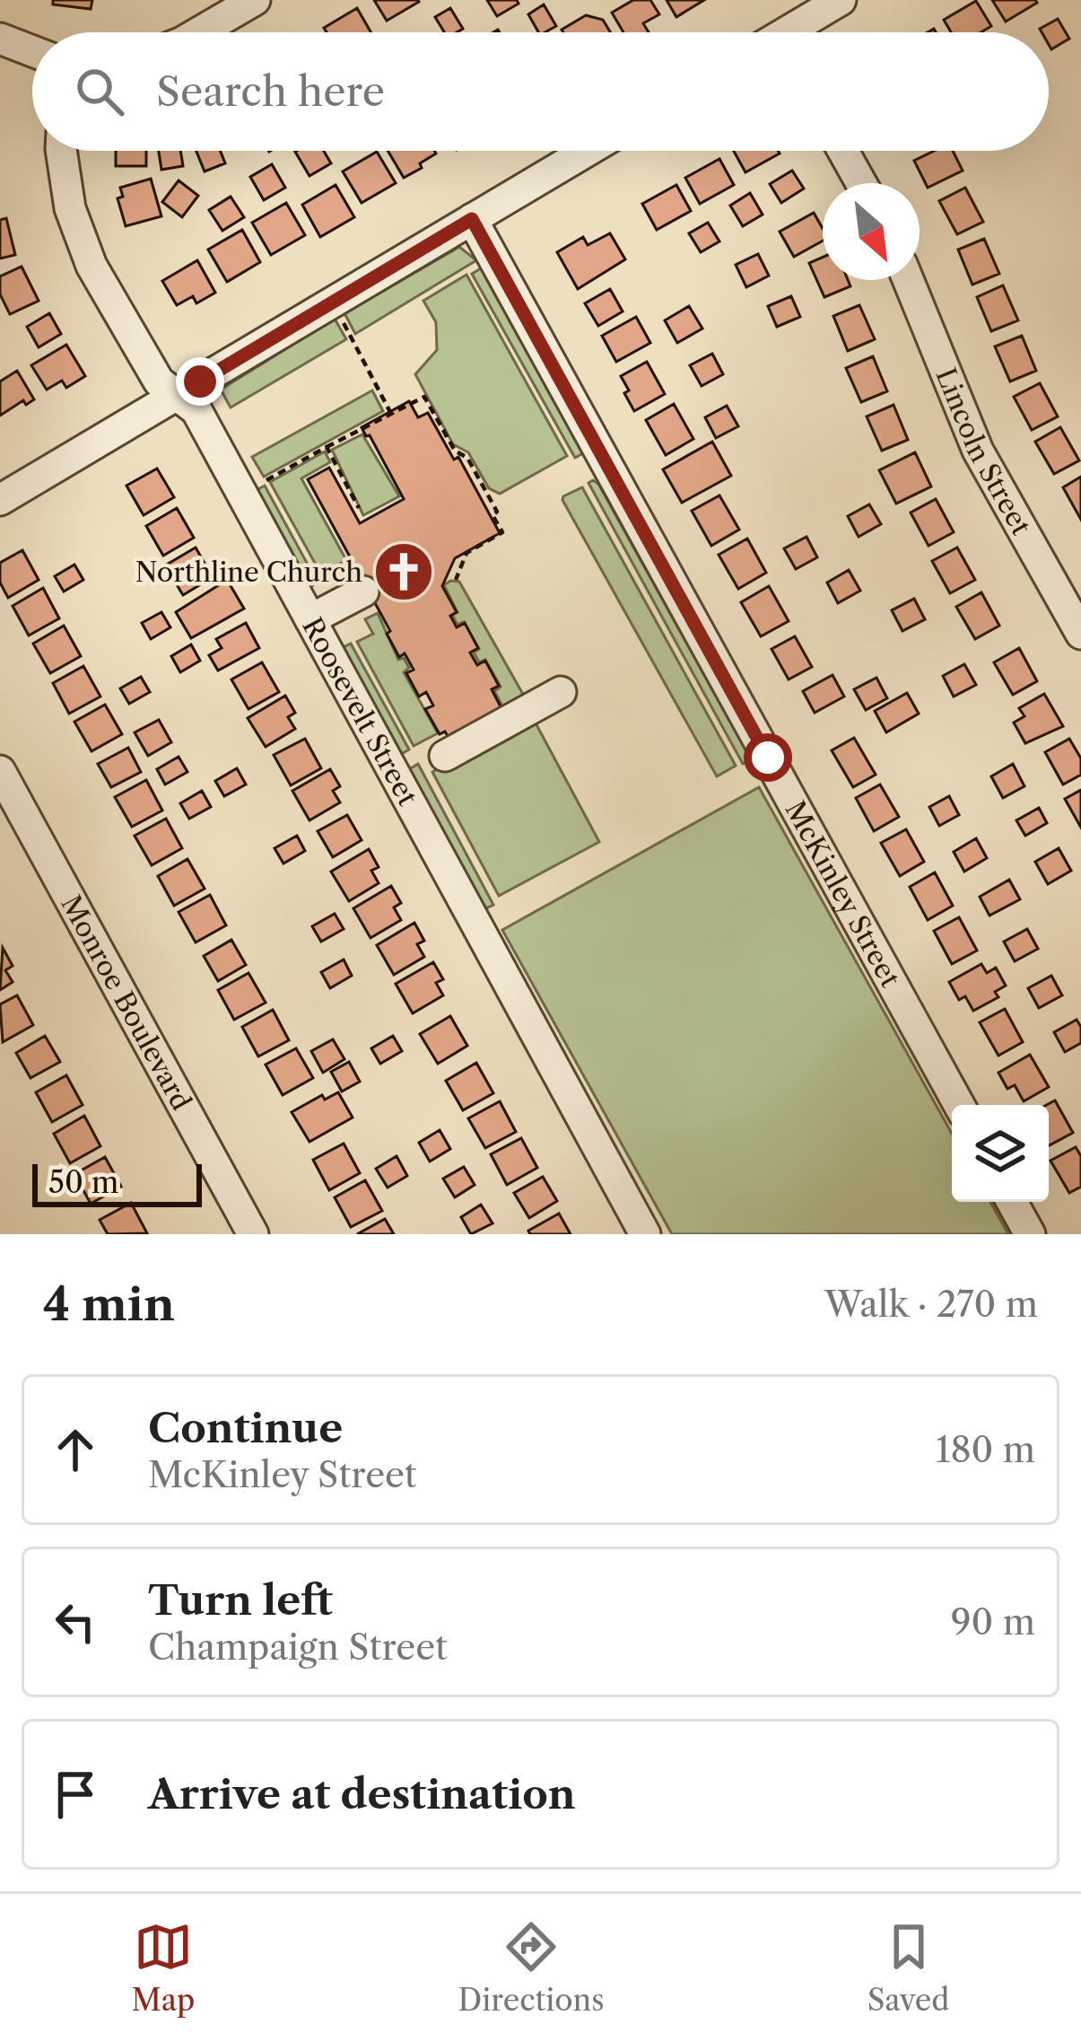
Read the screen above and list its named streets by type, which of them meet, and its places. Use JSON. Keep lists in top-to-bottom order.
{
  "streets": {
    "street": [
      "Lincoln Street",
      "Roosevelt Street",
      "McKinley Street",
      "Monroe Boulevard"
    ]
  },
  "places": {
    "church": ["Northline Church"]
  },
  "scale_bar": "50 m",
  "north": "bottom right",
  "page": {
    "search": "Search here",
    "scale": "50 m",
    "heading": ["4 min", "Walk · 270 m"],
    "list": [
      ["Continue", "McKinley Street", "180 m"],
      ["Turn left", "Champaign Street", "90 m"],
      "Arrive at destination"
    ],
    "nav": ["Map", "Directions", "Saved"]
  }
}
